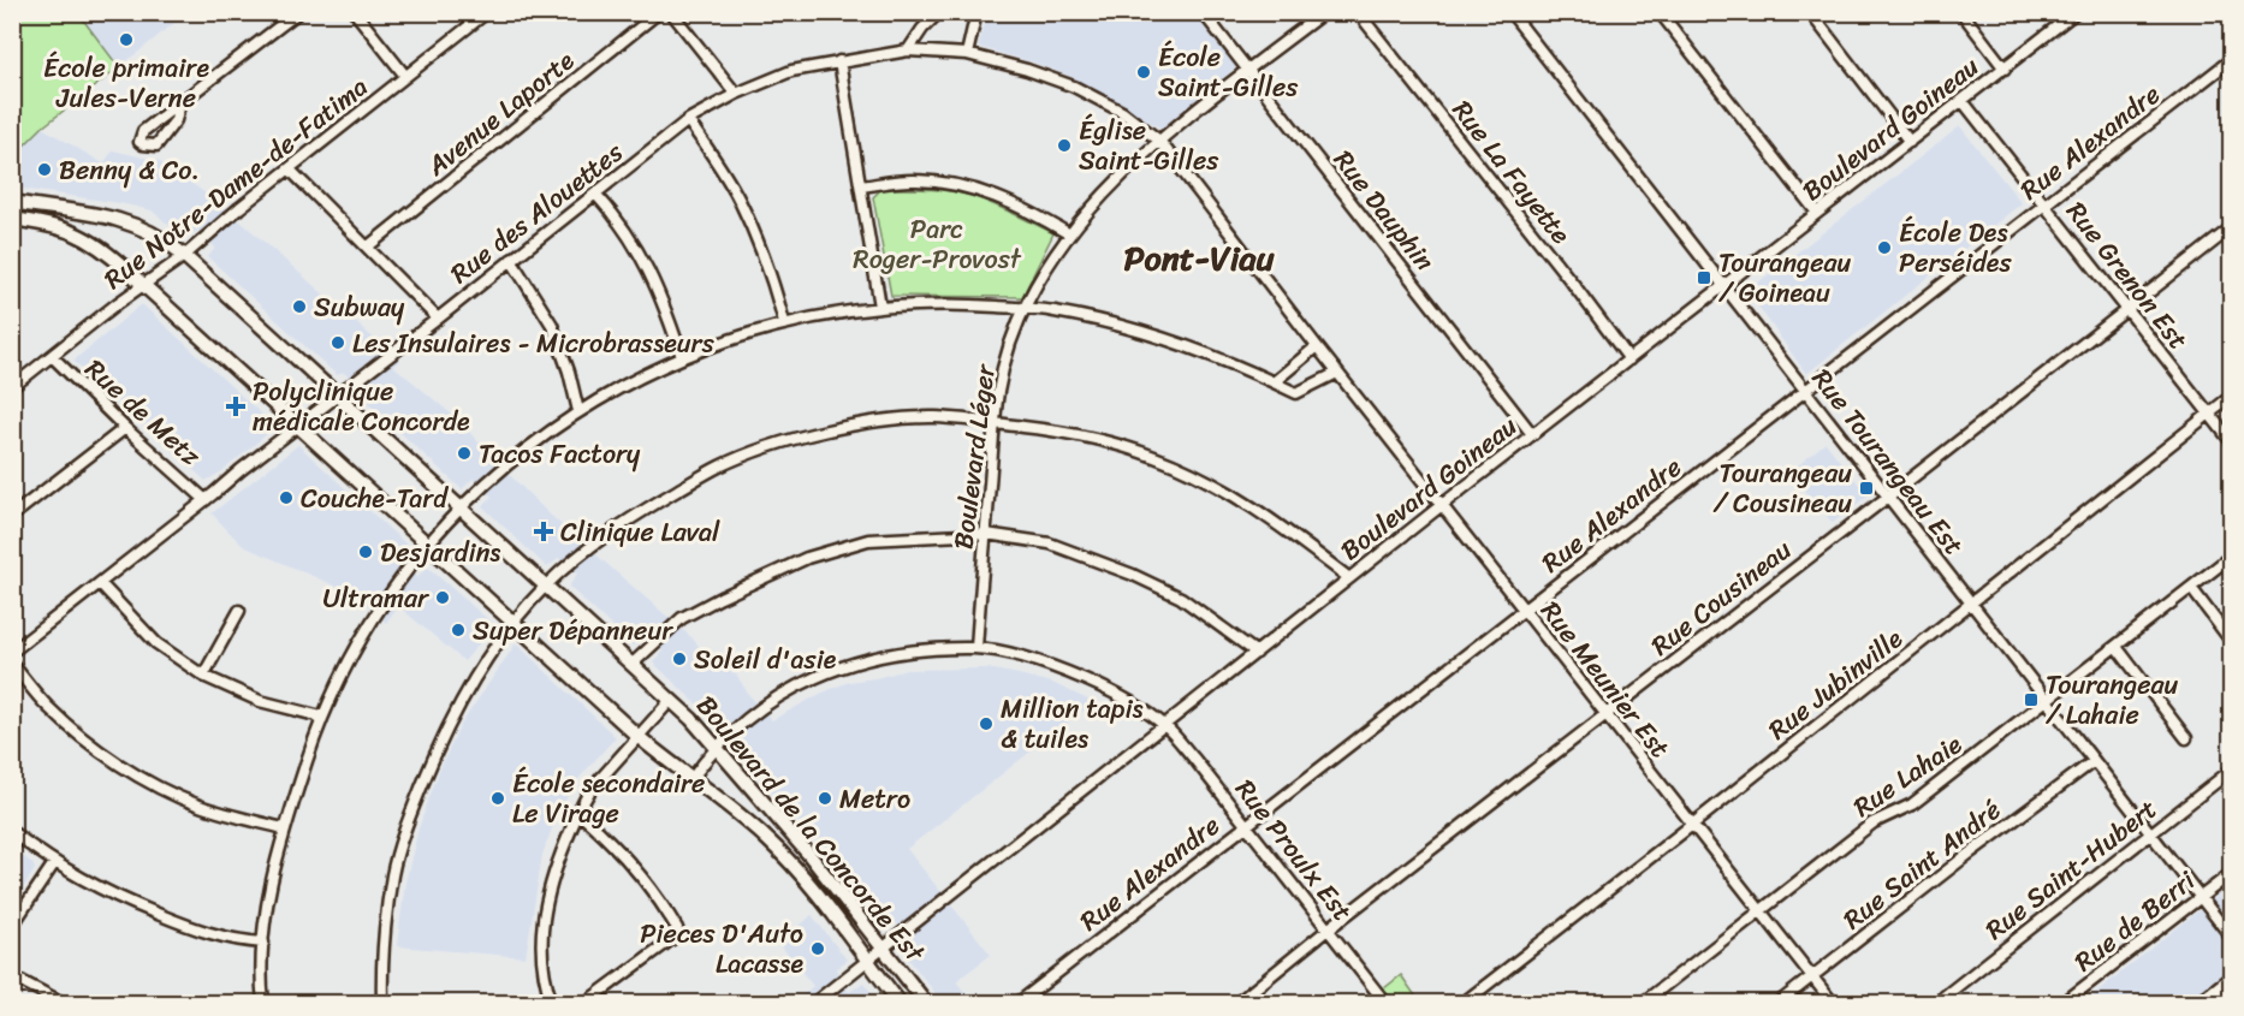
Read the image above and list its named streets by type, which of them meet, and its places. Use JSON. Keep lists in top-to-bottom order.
{
  "streets": {
    "street": [
      "Avenue Laporte",
      "Boulevard Goineau",
      "Rue Alexandre",
      "Rue La Fayette",
      "Rue Notre-Dame-de-Fatima",
      "Rue Dauphin",
      "Rue des Alouettes",
      "Rue Grenon Est",
      "Rue de Metz",
      "Boulevard Léger",
      "Rue Tourangeau Est",
      "Rue Cousineau",
      "Rue Meunier Est",
      "Rue Jubinville",
      "Rue Lahaie",
      "Boulevard de la Concorde Est",
      "Rue Proulx Est",
      "Rue Saint André",
      "Rue Saint-Hubert",
      "Rue de Berri"
    ]
  },
  "crossings": [
    ["Boulevard Goineau", "Rue La Fayette"],
    ["Boulevard Goineau", "Rue Dauphin"],
    ["Boulevard Goineau", "Rue Grenon Est"],
    ["Boulevard Goineau", "Rue Tourangeau Est"],
    ["Boulevard Goineau", "Rue Meunier Est"],
    ["Boulevard Goineau", "Boulevard de la Concorde Est"],
    ["Boulevard Goineau", "Rue Proulx Est"],
    ["Rue Alexandre", "Rue Grenon Est"],
    ["Rue Alexandre", "Rue Tourangeau Est"],
    ["Rue Alexandre", "Rue Meunier Est"],
    ["Rue Alexandre", "Rue Proulx Est"],
    ["Rue Notre-Dame-de-Fatima", "Rue de Metz"],
    ["Rue Notre-Dame-de-Fatima", "Boulevard de la Concorde Est"],
    ["Rue Dauphin", "Boulevard Léger"],
    ["Rue des Alouettes", "Rue de Metz"],
    ["Rue des Alouettes", "Boulevard Léger"],
    ["Rue des Alouettes", "Rue Meunier Est"],
    ["Rue des Alouettes", "Boulevard de la Concorde Est"],
    ["Rue Grenon Est", "Rue Cousineau"],
    ["Rue Grenon Est", "Rue Jubinville"],
    ["Boulevard Léger", "Rue Meunier Est"],
    ["Boulevard Léger", "Rue Proulx Est"],
    ["Rue Tourangeau Est", "Rue Cousineau"],
    ["Rue Tourangeau Est", "Rue Jubinville"],
    ["Rue Tourangeau Est", "Rue Lahaie"],
    ["Rue Tourangeau Est", "Rue Saint André"],
    ["Rue Tourangeau Est", "Rue Saint-Hubert"],
    ["Rue Tourangeau Est", "Rue de Berri"],
    ["Rue Cousineau", "Rue Meunier Est"],
    ["Rue Cousineau", "Rue Proulx Est"],
    ["Rue Meunier Est", "Rue Jubinville"],
    ["Rue Meunier Est", "Rue Lahaie"],
    ["Rue Meunier Est", "Rue Saint André"],
    ["Boulevard de la Concorde Est", "Rue Proulx Est"]
  ],
  "districts": ["Pont-Viau"],
  "parks": ["Parc Roger-Provost"],
  "places": {
    "other": [
      "École primaire Jules-Verne",
      "École Saint-Gilles",
      "Église Saint-Gilles",
      "Benny & Co.",
      "École Des Perséides",
      "Subway",
      "Les Insulaires - Microbrasseurs",
      "Tacos Factory",
      "Couche-Tard",
      "Desjardins",
      "Ultramar",
      "Super Dépanneur",
      "Soleil d'asie",
      "Million tapis & tuiles",
      "École secondaire Le Virage",
      "Metro",
      "Pieces D'Auto Lacasse"
    ],
    "transit": ["Tourangeau / Goineau", "Tourangeau / Cousineau", "Tourangeau / Lahaie"],
    "health": ["Polyclinique médicale Concorde", "Clinique Laval"]
  }
}
